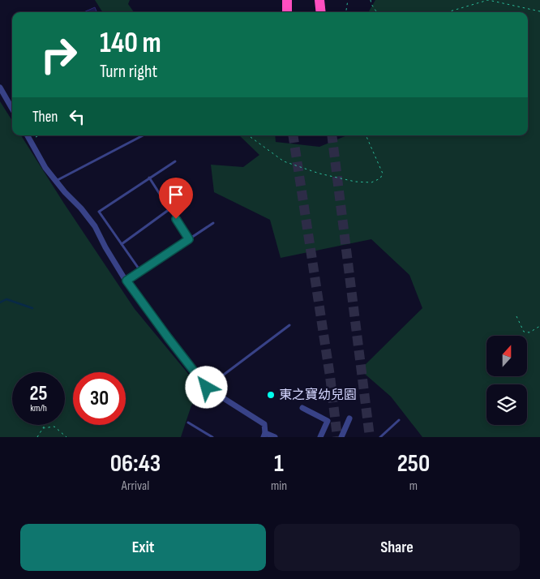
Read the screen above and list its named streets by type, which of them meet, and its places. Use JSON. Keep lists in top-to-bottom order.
{
  "places": ["東之寶幼兒園"],
  "north": "top",
  "page": {
    "turn": ["140 m", "Turn right"],
    "then": "Then",
    "speed": "25 km/h",
    "limit": "30",
    "eta": [
      "06:43",
      "Arrival",
      "1",
      "min",
      "250",
      "m"
    ],
    "buttons": ["Exit", "Share"]
  }
}
